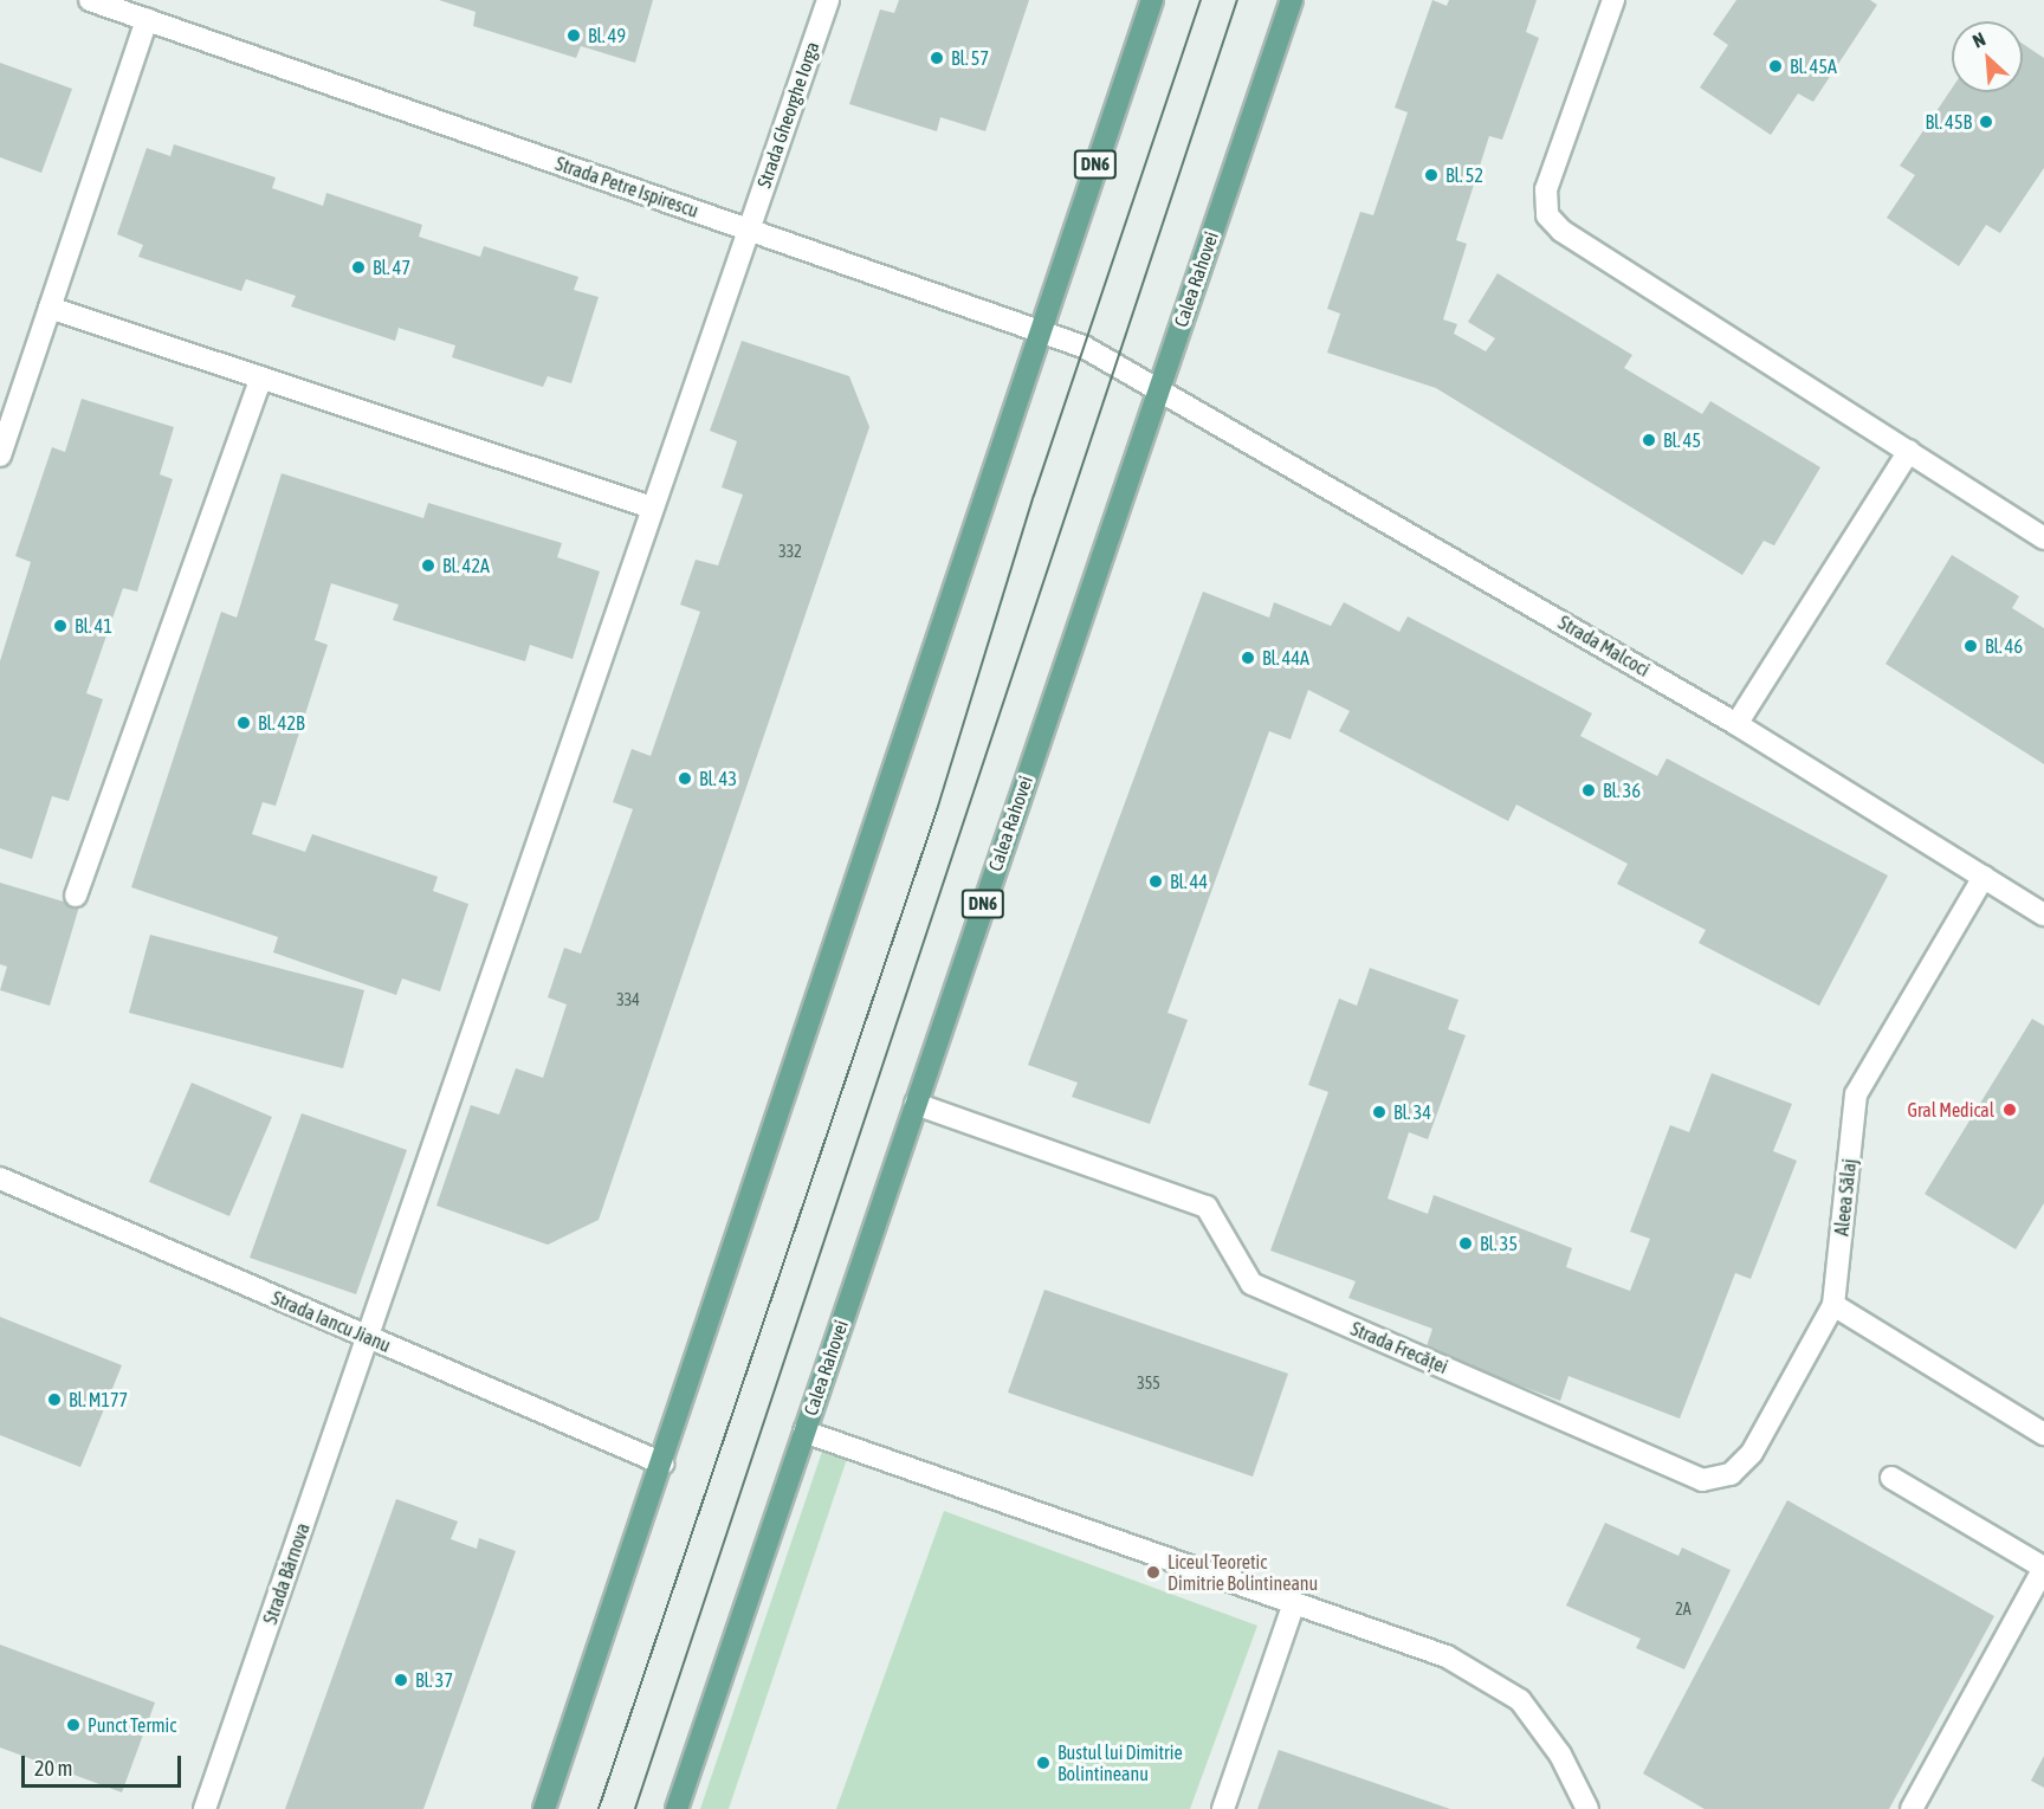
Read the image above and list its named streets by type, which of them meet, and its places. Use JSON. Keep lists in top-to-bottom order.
{
  "streets": {
    "main road": ["DN6", "Calea Rahovei"],
    "street": [
      "Strada Gheorghe Iorga",
      "Strada Petre Ispirescu",
      "Strada Malcoci",
      "Aleea Sălaj",
      "Strada Iancu Jianu",
      "Strada Frecăței",
      "Strada Bârnova"
    ]
  },
  "crossings": [
    ["Strada Gheorghe Iorga", "Strada Petre Ispirescu"],
    ["DN6", "Strada Petre Ispirescu"],
    ["DN6", "Strada Iancu Jianu"],
    ["Strada Petre Ispirescu", "Calea Rahovei"],
    ["Strada Petre Ispirescu", "Strada Malcoci"],
    ["Calea Rahovei", "Strada Malcoci"],
    ["Calea Rahovei", "Strada Frecăței"],
    ["Strada Malcoci", "Aleea Sălaj"],
    ["Aleea Sălaj", "Strada Frecăței"],
    ["Strada Iancu Jianu", "Strada Bârnova"]
  ],
  "places": [
    "Bl. 49",
    "Bl. 57",
    "Bl. 45A",
    "Bl. 45B",
    "Bl. 52",
    "Bl. 47",
    "Bl. 45",
    "Bl. 42A",
    "Bl. 41",
    "Bl. 46",
    "Bl. 44A",
    "Bl. 42B",
    "Bl. 43",
    "Bl. 36",
    "Bl. 44",
    "Gral Medical",
    "Bl. 34",
    "Bl. 35",
    "Bl. M177",
    "Liceul Teoretic Dimitrie Bolintineanu",
    "Bl. 37",
    "Punct Termic",
    "Bustul lui Dimitrie Bolintineanu"
  ],
  "house_numbers": [
    "332",
    "334",
    "355",
    "2A"
  ],
  "scale_bar": "20 m",
  "north": "top left"
}
